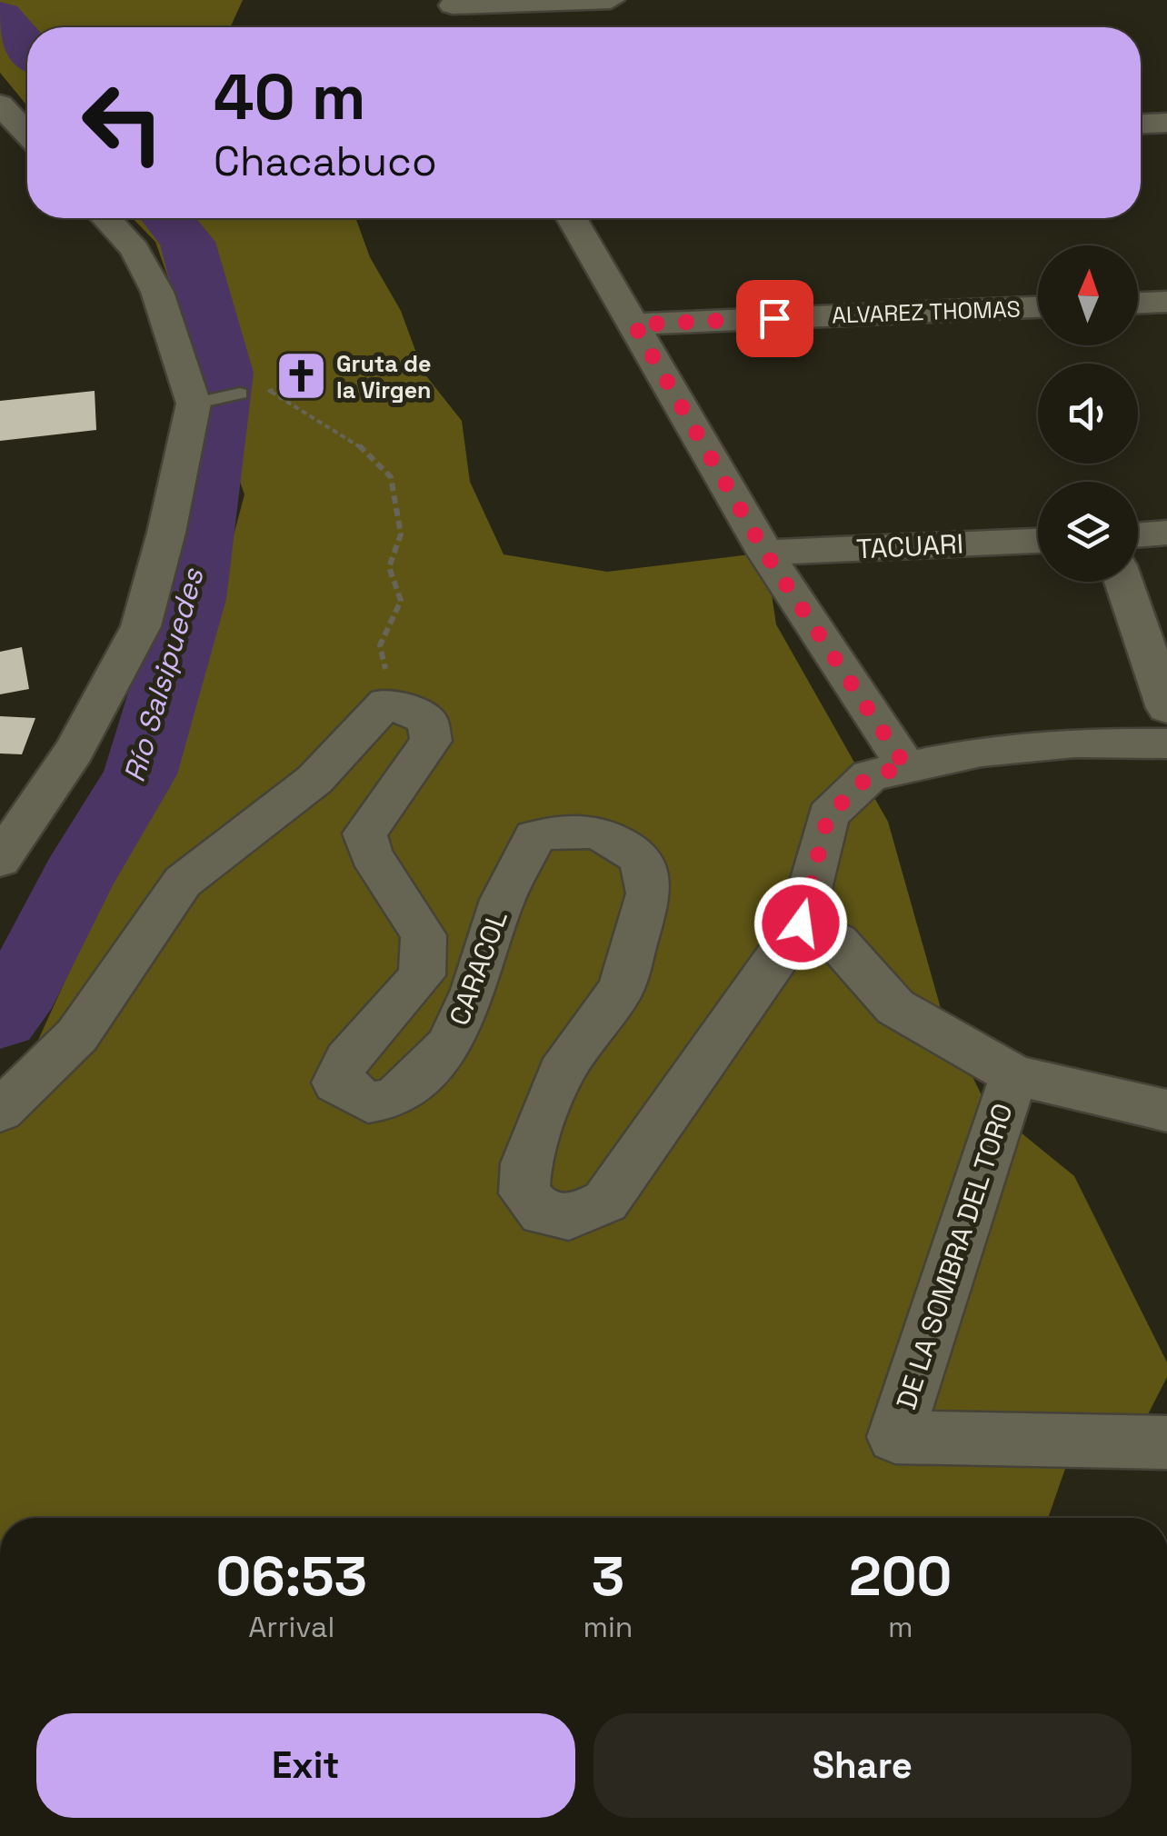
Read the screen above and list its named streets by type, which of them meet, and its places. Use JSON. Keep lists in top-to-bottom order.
{
  "streets": {
    "street": [
      "ALVAREZ THOMAS",
      "TACUARI",
      "CARACOL",
      "DE LA SOMBRA DEL TORO"
    ]
  },
  "water": ["Río Salsipuedes"],
  "places": {
    "church": ["Gruta de la Virgen"]
  },
  "north": "top",
  "page": {
    "turn": ["40 m", "Chacabuco"],
    "eta": [
      "06:53",
      "Arrival",
      "3",
      "min",
      "200",
      "m"
    ],
    "buttons": ["Exit", "Share"]
  }
}
